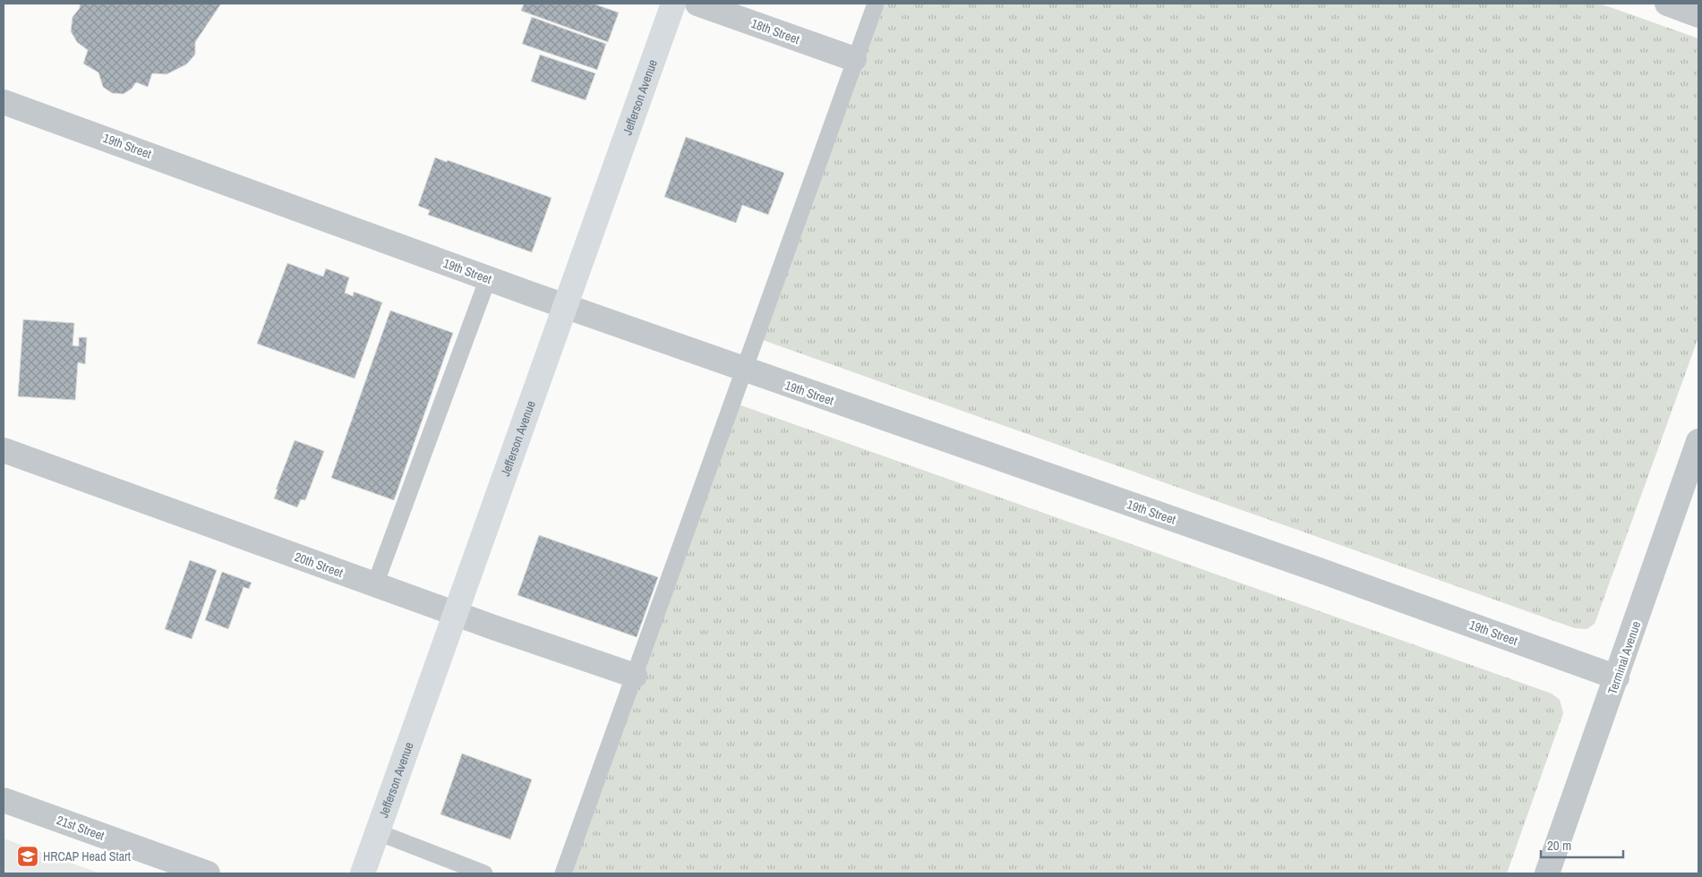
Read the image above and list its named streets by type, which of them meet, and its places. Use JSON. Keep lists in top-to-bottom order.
{
  "streets": {
    "main road": ["Jefferson Avenue"],
    "street": [
      "18th Street",
      "19th Street",
      "20th Street",
      "Terminal Avenue",
      "21st Street"
    ]
  },
  "crossings": [
    ["Jefferson Avenue", "19th Street"],
    ["Jefferson Avenue", "20th Street"],
    ["19th Street", "Terminal Avenue"]
  ],
  "places": {
    "school or university": ["HRCAP Head Start"]
  },
  "scale_bar": "20 m"
}
